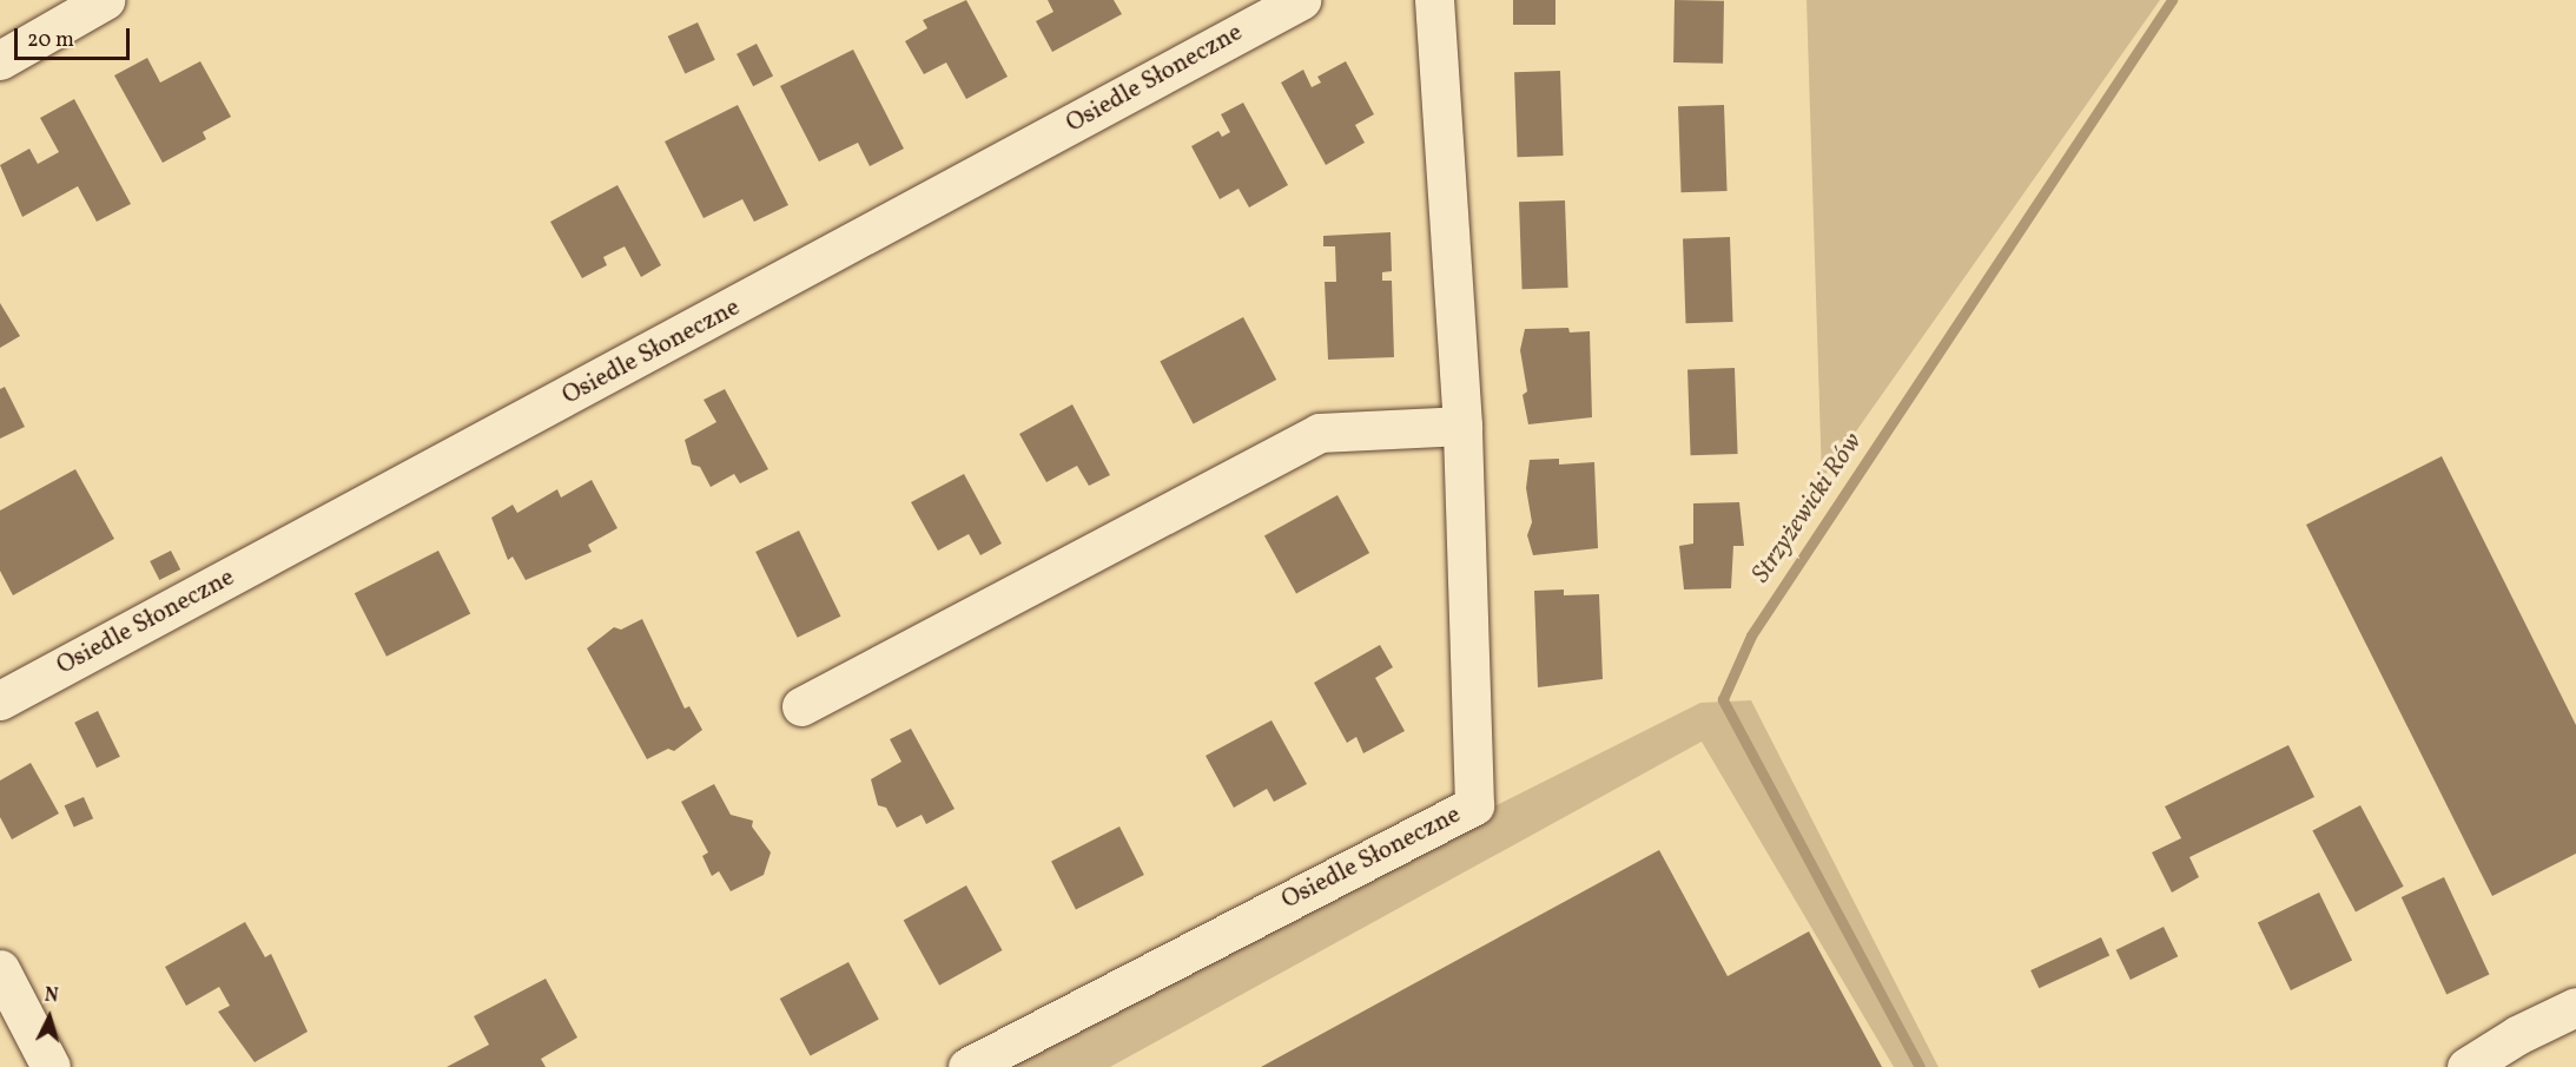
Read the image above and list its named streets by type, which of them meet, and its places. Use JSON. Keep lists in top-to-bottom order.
{
  "streets": {
    "street": ["Osiedle Słoneczne"]
  },
  "water": ["Strzyżewicki Rów"],
  "scale_bar": "20 m",
  "north": "top"
}
